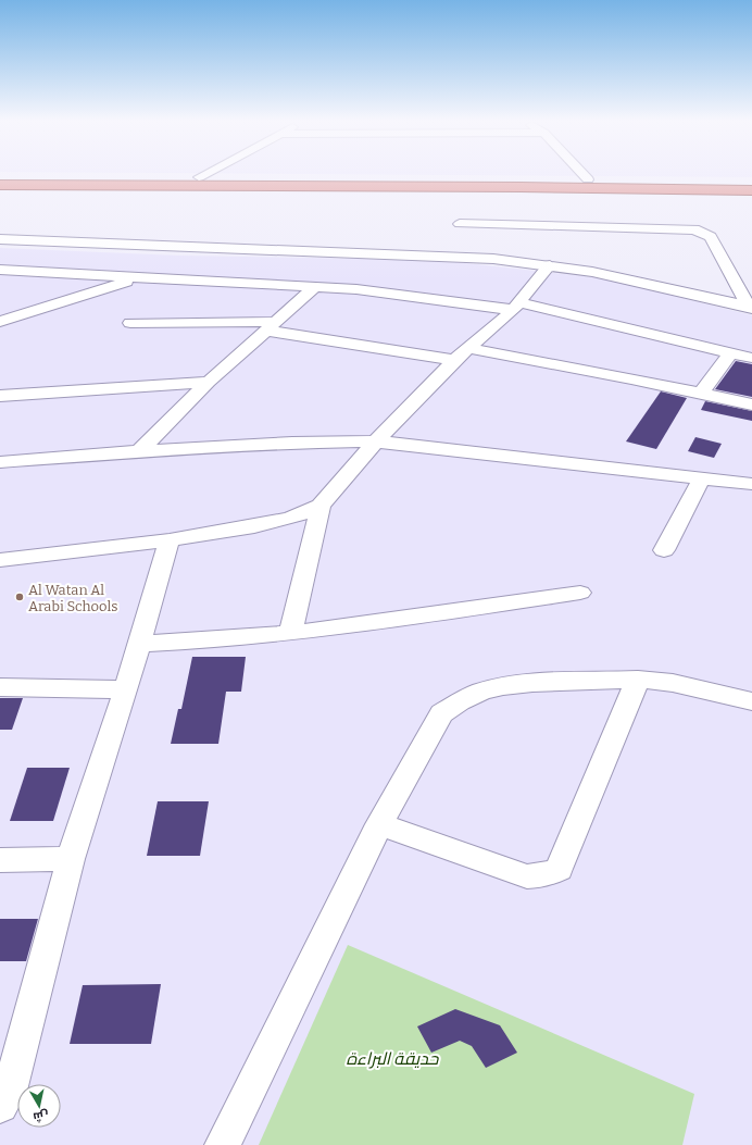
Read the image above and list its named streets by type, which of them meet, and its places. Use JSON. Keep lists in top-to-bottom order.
{
  "parks": ["حديقة البراءة"],
  "places": ["Al Watan Al Arabi Schools"],
  "north": "bottom"
}
